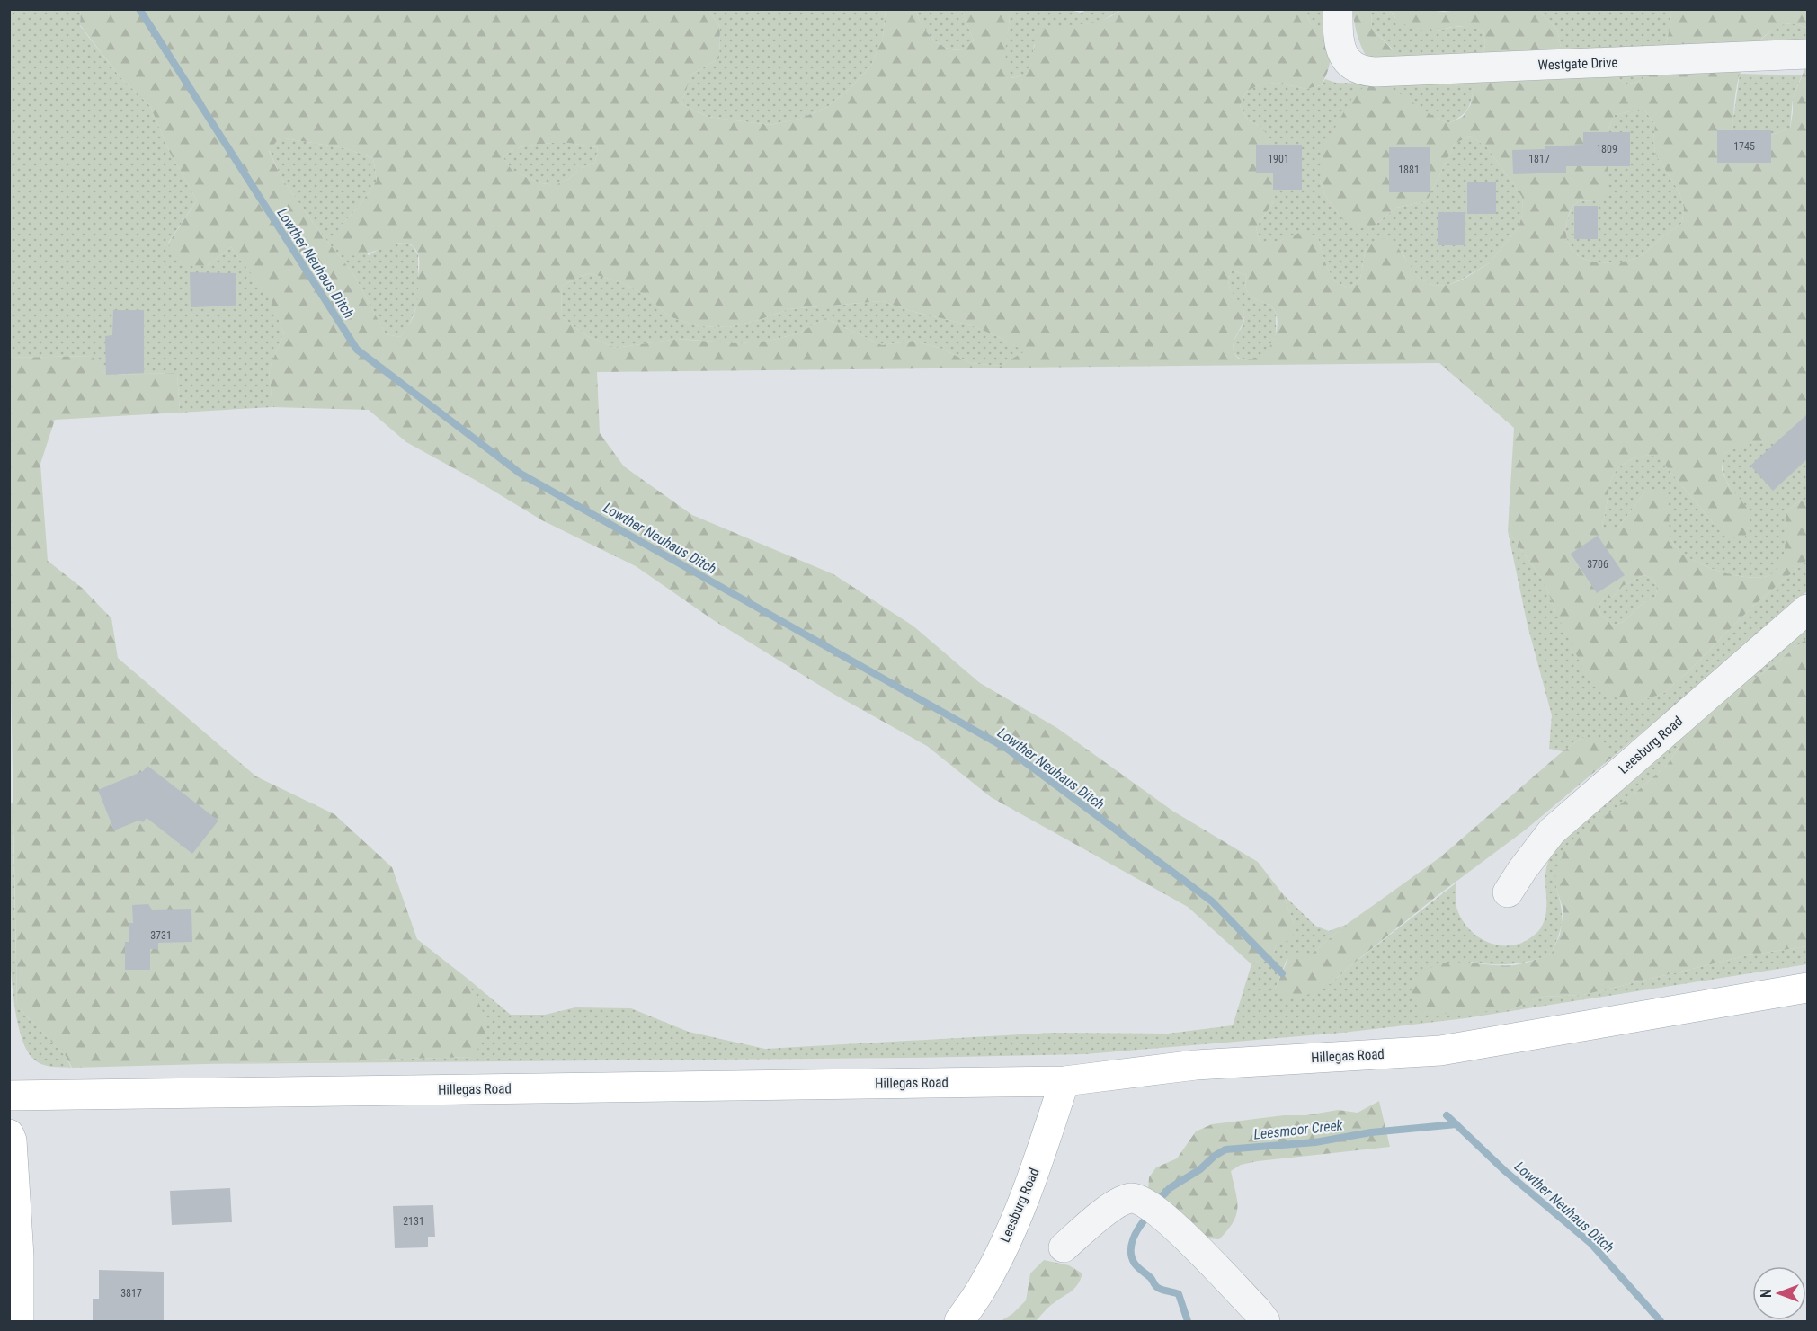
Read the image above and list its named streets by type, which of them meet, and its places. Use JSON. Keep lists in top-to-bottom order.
{
  "streets": {
    "main road": ["Leesburg Road", "Hillegas Road"],
    "street": ["Westgate Drive"]
  },
  "crossings": [
    ["Leesburg Road", "Hillegas Road"]
  ],
  "water": ["Lowther Neuhaus Ditch", "Leesmoor Creek"],
  "house_numbers": [
    "1745",
    "1809",
    "1901",
    "1817",
    "1881",
    "3706",
    "3731",
    "2131",
    "3817"
  ],
  "north": "left"
}
